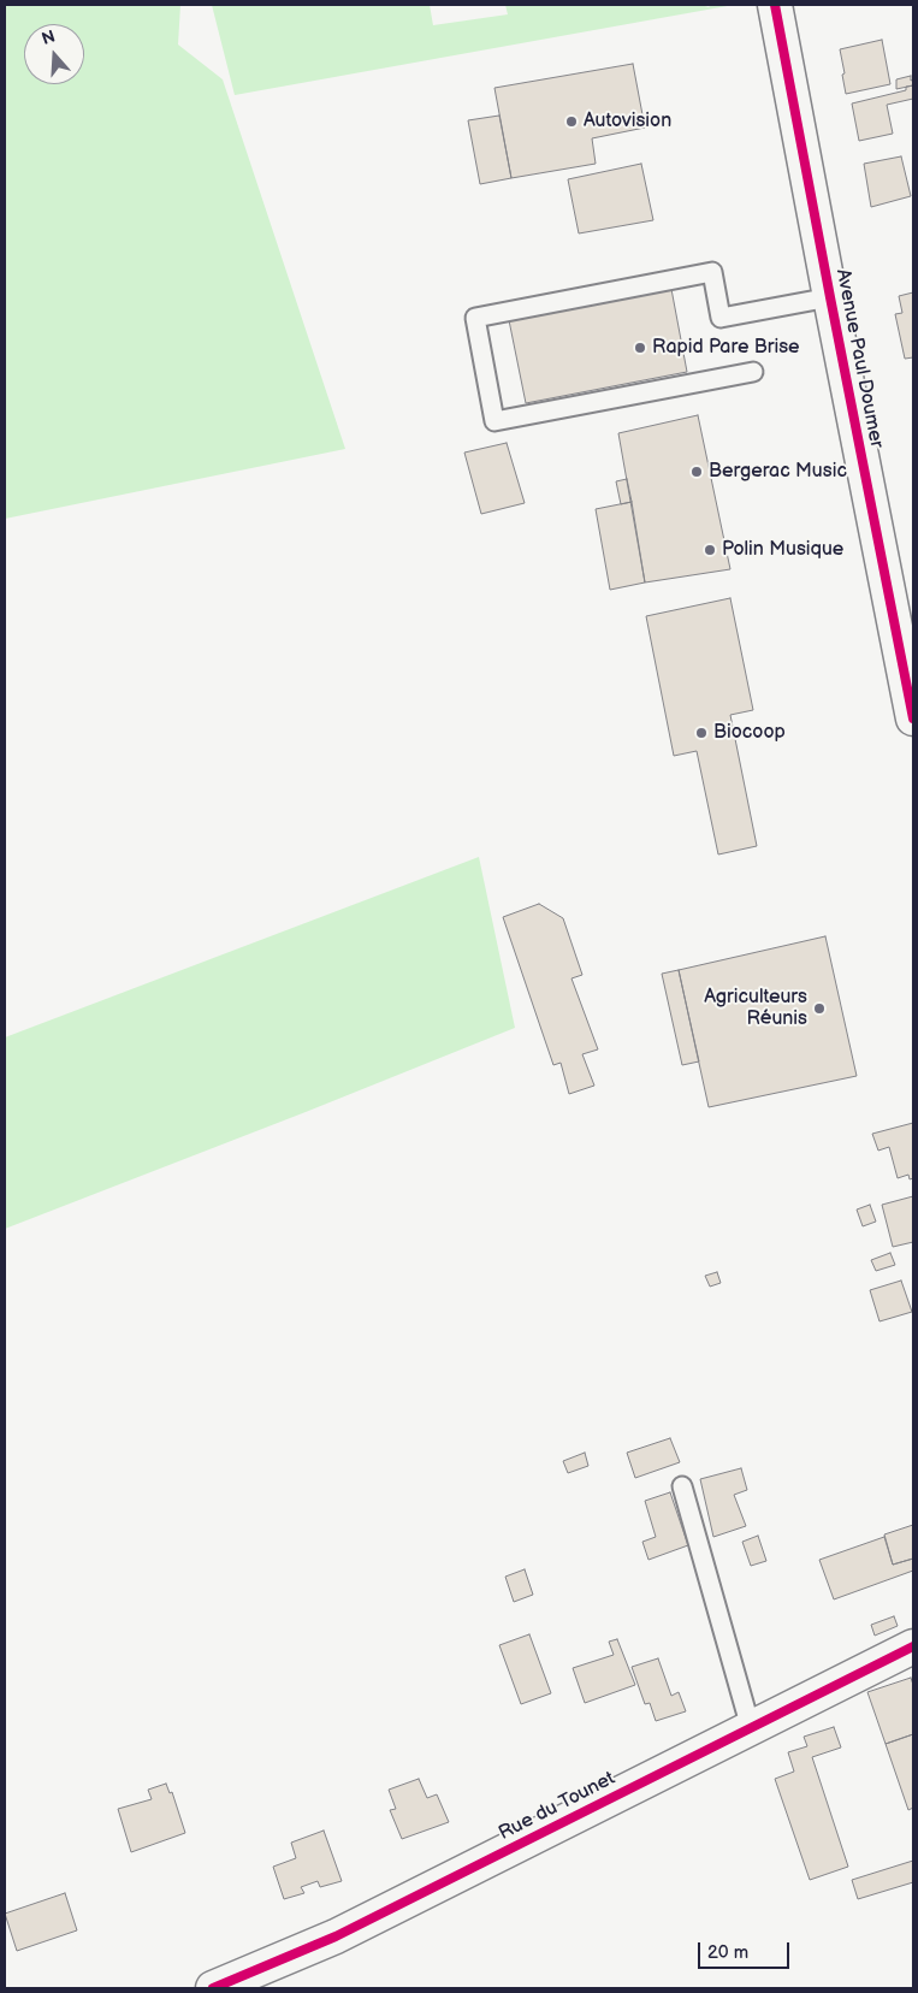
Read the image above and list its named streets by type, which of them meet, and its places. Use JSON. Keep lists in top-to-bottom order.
{
  "streets": {
    "street": ["Avenue Paul Doumer", "Rue du Tounet"]
  },
  "places": [
    "Autovision",
    "Rapid Pare Brise",
    "Bergerac Music",
    "Polin Musique",
    "Biocoop",
    "Agriculteurs Réunis"
  ],
  "scale_bar": "20 m",
  "north": "top"
}
